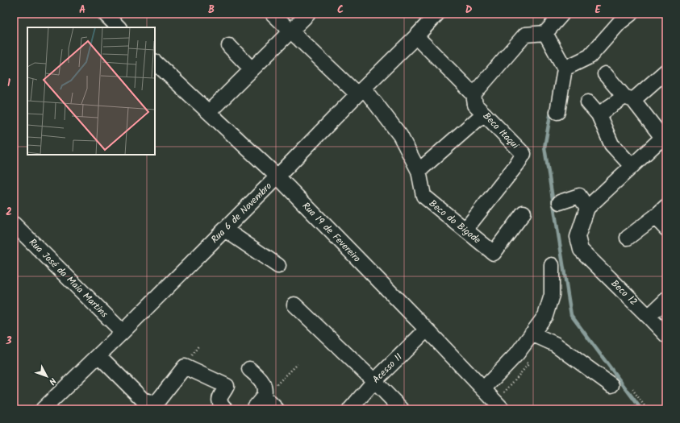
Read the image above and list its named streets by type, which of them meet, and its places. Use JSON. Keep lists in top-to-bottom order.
{
  "streets": {
    "street": [
      "Beco Itaqui",
      "Rua 6 de Novembro",
      "Beco do Bigode",
      "Rua 19 de Fevereiro",
      "Rua José da Maia Martins",
      "Beco 12",
      "Acesso 11"
    ]
  },
  "crossings": [
    ["Beco Itaqui", "Rua 6 de Novembro"],
    ["Beco Itaqui", "Beco do Bigode"],
    ["Rua 6 de Novembro", "Beco do Bigode"],
    ["Rua 6 de Novembro", "Rua 19 de Fevereiro"],
    ["Rua 6 de Novembro", "Rua José da Maia Martins"],
    ["Rua 19 de Fevereiro", "Acesso 11"]
  ],
  "north": "bottom right",
  "grid": {
    "columns": [
      "A",
      "B",
      "C",
      "D",
      "E"
    ],
    "rows": ["1", "2", "3"]
  }
}
